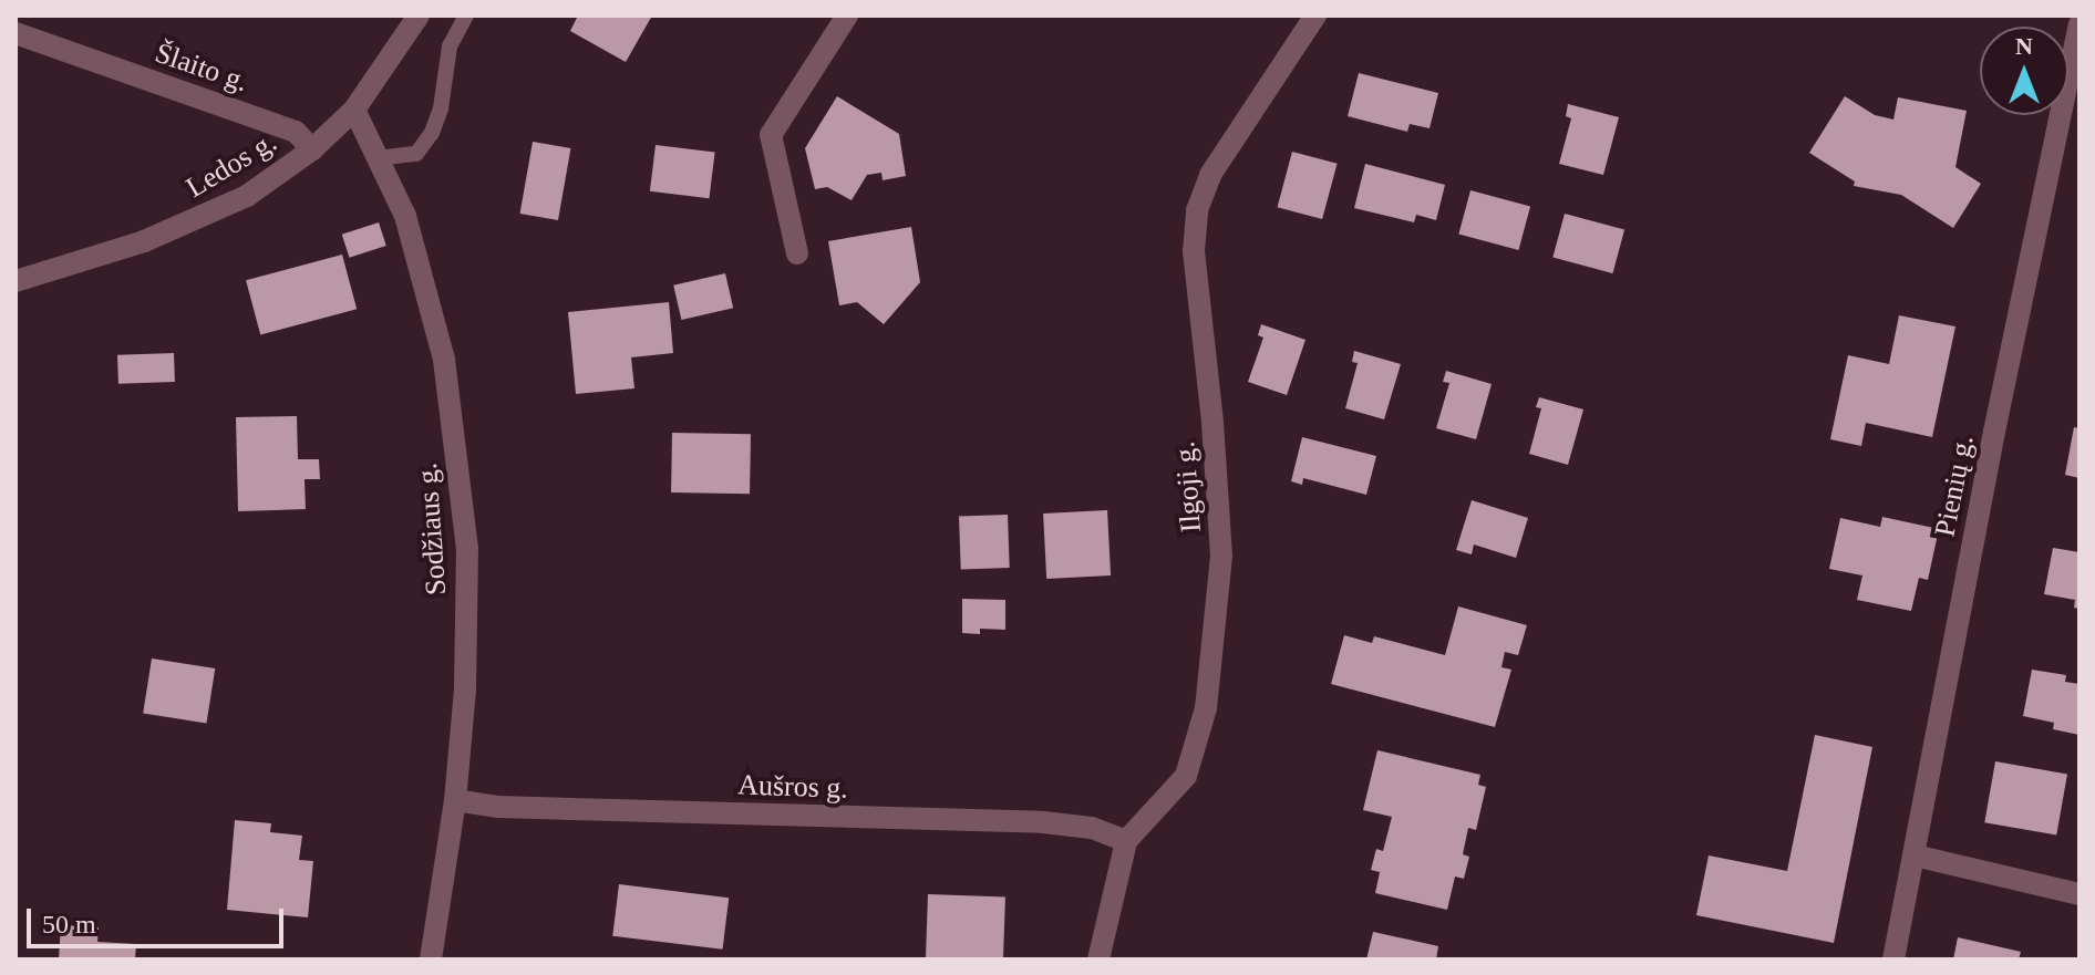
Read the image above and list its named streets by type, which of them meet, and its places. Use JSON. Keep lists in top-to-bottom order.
{
  "streets": {
    "street": [
      "Šlaito g.",
      "Ledos g.",
      "Pienių g.",
      "Ilgoji g.",
      "Sodžiaus g.",
      "Aušros g."
    ]
  },
  "crossings": [
    ["Šlaito g.", "Ledos g."],
    ["Ledos g.", "Sodžiaus g."],
    ["Ilgoji g.", "Aušros g."],
    ["Sodžiaus g.", "Aušros g."]
  ],
  "scale_bar": "50 m",
  "north": "top"
}
